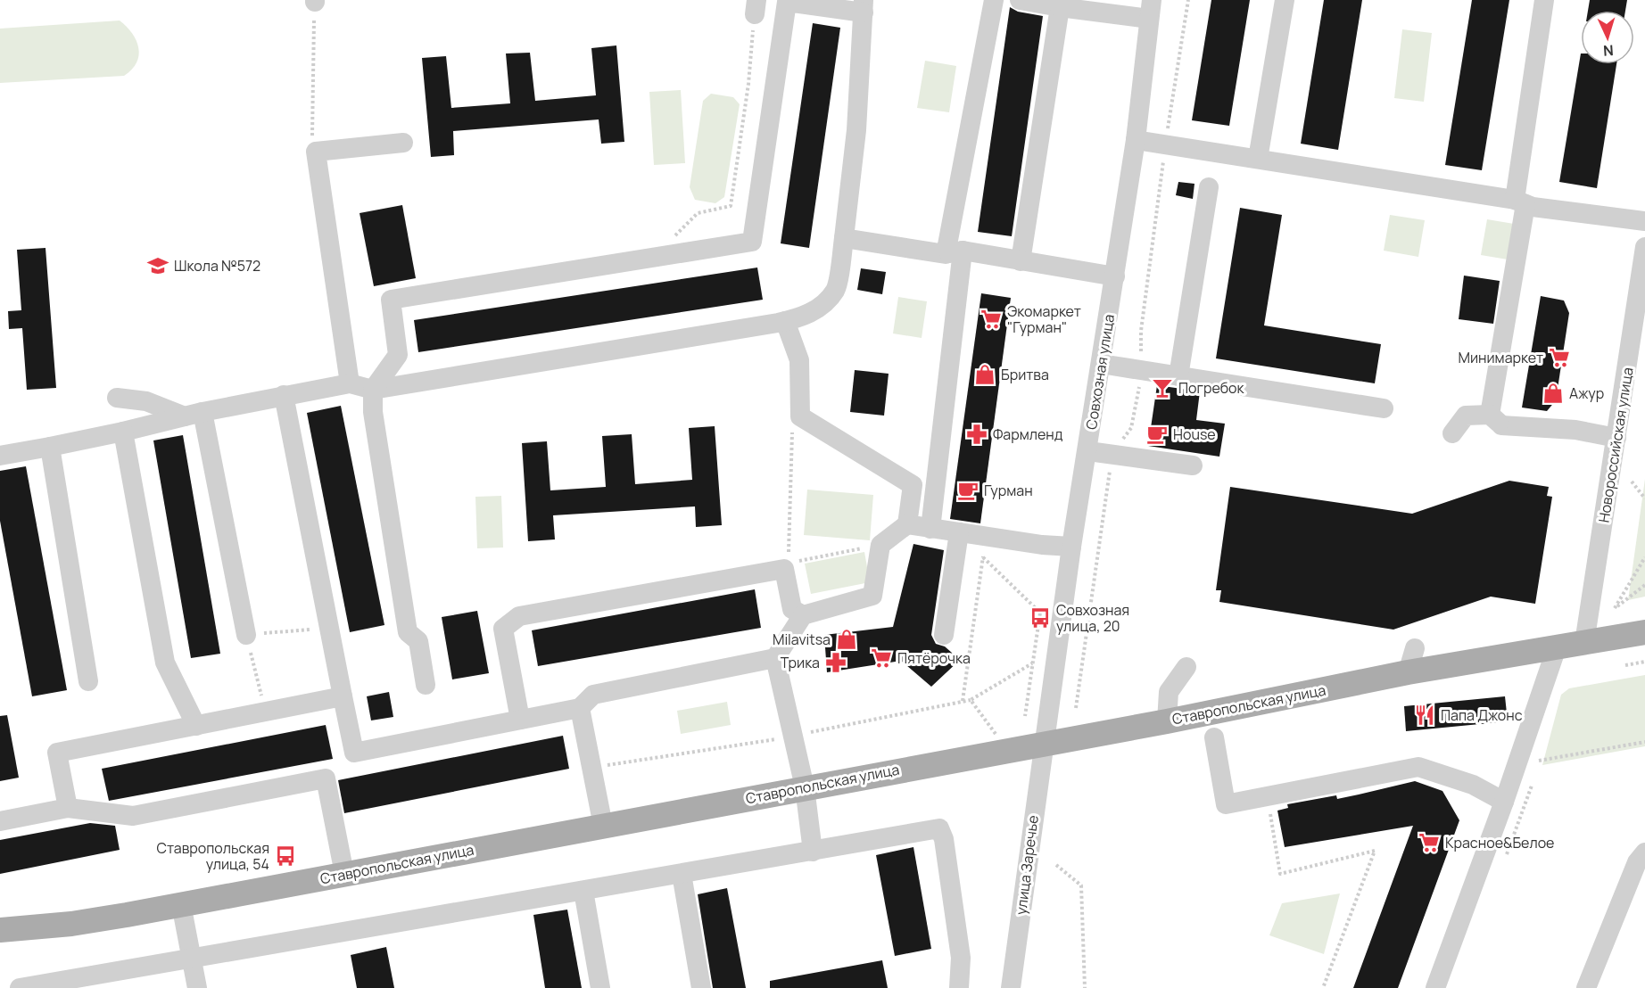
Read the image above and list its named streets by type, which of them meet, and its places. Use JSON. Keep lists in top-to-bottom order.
{
  "streets": {
    "main road": ["Ставропольская улица"],
    "street": ["Совхозная улица", "Новороссийская улица", "улица Заречье"]
  },
  "crossings": [
    ["Совхозная улица", "Ставропольская улица"],
    ["Совхозная улица", "улица Заречье"],
    ["Новороссийская улица", "Ставропольская улица"],
    ["Ставропольская улица", "улица Заречье"]
  ],
  "places": {
    "school or university": ["Школа №572"],
    "supermarket": [
      "Экомаркет \"Гурман\"",
      "Минимаркет",
      "Пятёрочка",
      "Красное&Белое"
    ],
    "shop": ["Бритва", "Ажур", "Milavitsa"],
    "bar": ["Погребок"],
    "pharmacy": ["Фармленд", "Трика"],
    "cafe": ["House", "Гурман"],
    "bus stop": ["Совхозная улица, 20", "Ставропольская улица, 54"],
    "restaurant": ["Папа Джонс"]
  },
  "north": "bottom"
}
